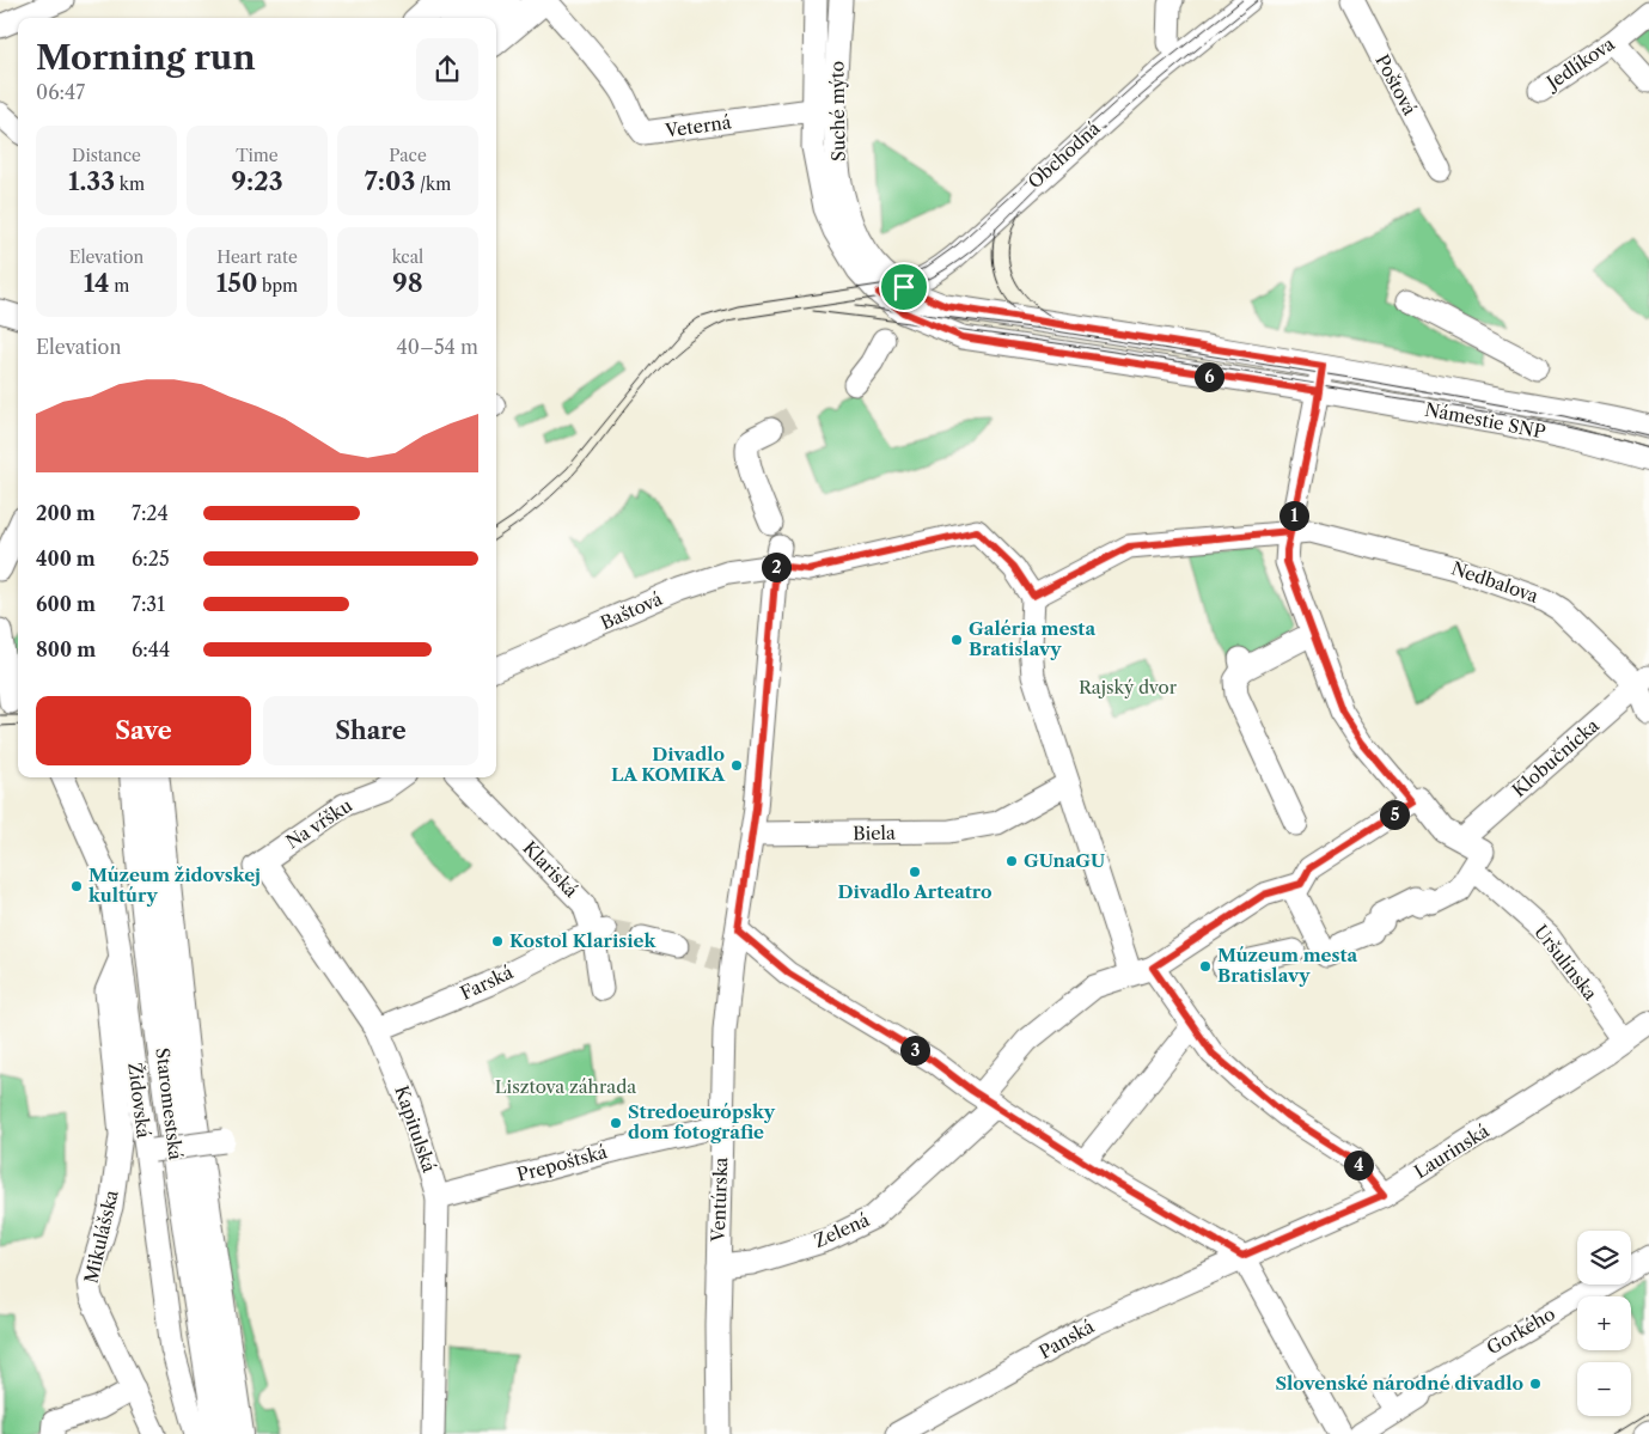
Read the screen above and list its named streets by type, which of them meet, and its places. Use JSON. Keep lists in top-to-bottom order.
{
  "streets": {
    "main road": ["Staromestská"],
    "street": [
      "Jedlíkova",
      "Poštová",
      "Suché mýto",
      "Veterná",
      "Obchodná",
      "Námestie SNP",
      "Nedbalova",
      "Baštová",
      "Klobučnícka",
      "Na vŕšku",
      "Biela",
      "Klariská",
      "Uršulínska",
      "Farská",
      "Židovská",
      "Kapitulská",
      "Laurinská",
      "Prepoštská",
      "Ventúrska",
      "Zelená",
      "Mikulášska",
      "Gorkého",
      "Panská"
    ]
  },
  "crossings": [
    ["Suché mýto", "Veterná"],
    ["Suché mýto", "Námestie SNP"],
    ["Obchodná", "Námestie SNP"],
    ["Nedbalova", "Baštová"],
    ["Nedbalova", "Klobučnícka"],
    ["Baštová", "Ventúrska"],
    ["Na vŕšku", "Kapitulská"],
    ["Biela", "Ventúrska"],
    ["Klariská", "Farská"],
    ["Uršulínska", "Laurinská"],
    ["Farská", "Kapitulská"],
    ["Židovská", "Mikulášska"],
    ["Kapitulská", "Prepoštská"],
    ["Laurinská", "Panská"],
    ["Prepoštská", "Ventúrska"],
    ["Ventúrska", "Zelená"]
  ],
  "parks": ["Rajský dvor", "Lisztova záhrada"],
  "places": [
    "Galéria mesta Bratislavy",
    "Divadlo LA KOMIKA",
    "GUnaGU",
    "Divadlo Arteatro",
    "Múzeum židovskej kultúry",
    "Kostol Klarisiek",
    "Múzeum mesta Bratislavy",
    "Stredoeurópsky dom fotografie",
    "Slovenské národné divadlo"
  ],
  "page": {
    "heading": ["Morning run", "06:47"],
    "stats": [
      ["Distance", "1.33 km"],
      ["Time", "9:23"],
      ["Pace", "7:03 /km"],
      ["Elevation", "14 m"],
      ["Heart rate", "150 bpm"],
      ["kcal", "98"]
    ],
    "chart": ["Elevation", "40–54 m"],
    "pins": [
      "6",
      "1",
      "2",
      "5",
      "3",
      "4"
    ],
    "list": [
      {
        "name": "200 m",
        "note": "7:24"
      },
      {
        "name": "400 m",
        "note": "6:25"
      },
      {
        "name": "600 m",
        "note": "7:31"
      },
      {
        "name": "800 m",
        "note": "6:44"
      }
    ],
    "buttons": ["Save", "Share"],
    "map_buttons": ["+", "−"]
  }
}
